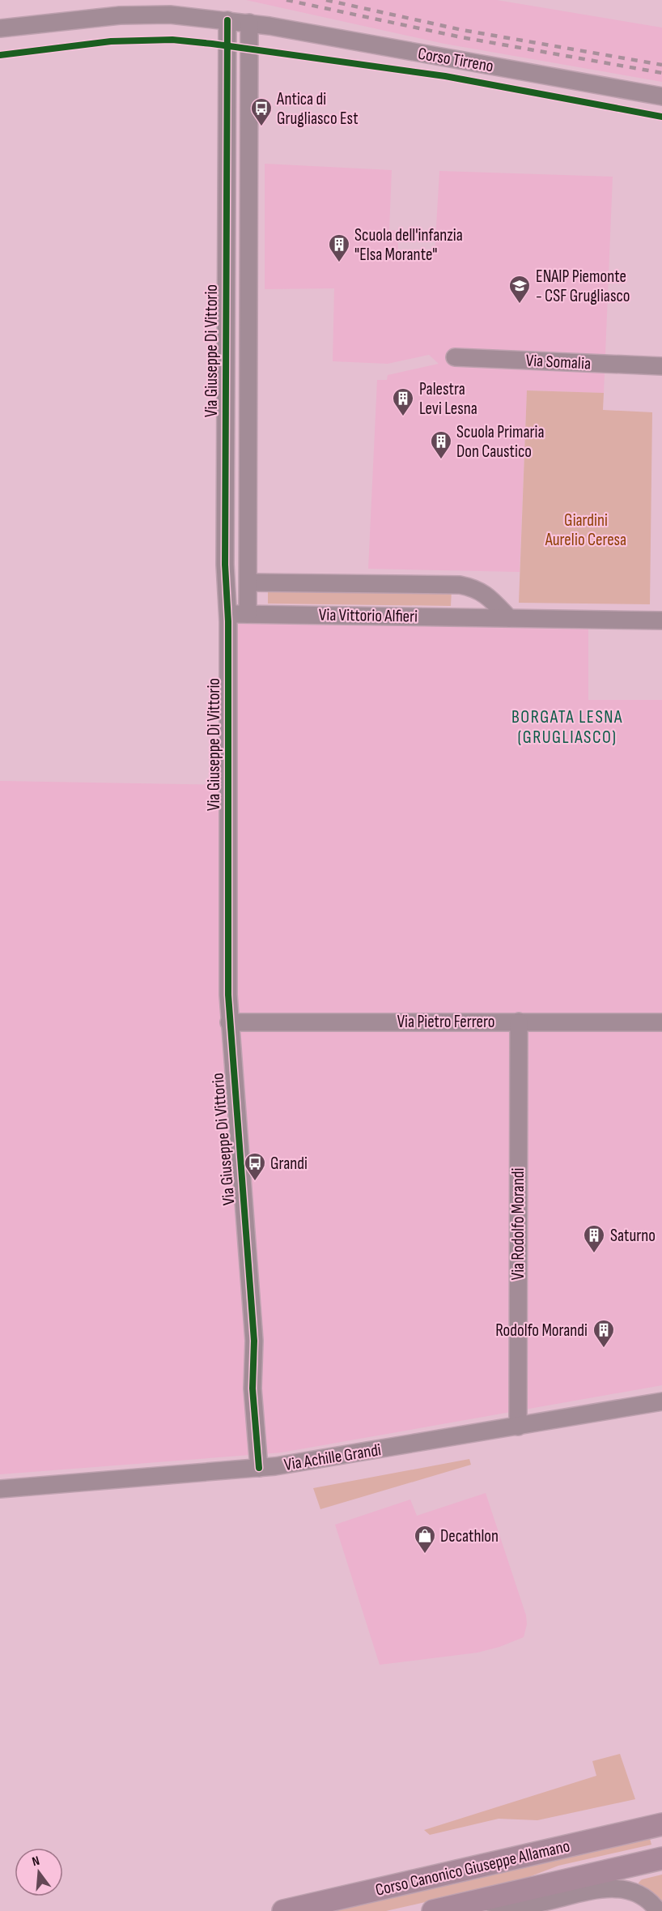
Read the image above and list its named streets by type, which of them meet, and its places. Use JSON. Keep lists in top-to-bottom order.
{
  "streets": {
    "main road": ["Corso Canonico Giuseppe Allamano"],
    "street": [
      "Corso Tirreno",
      "Via Giuseppe Di Vittorio",
      "Via Somalia",
      "Via Vittorio Alfieri",
      "Via Pietro Ferrero",
      "Via Rodolfo Morandi",
      "Via Achille Grandi"
    ]
  },
  "crossings": [
    ["Corso Tirreno", "Via Giuseppe Di Vittorio"],
    ["Via Giuseppe Di Vittorio", "Via Vittorio Alfieri"],
    ["Via Giuseppe Di Vittorio", "Via Pietro Ferrero"],
    ["Via Giuseppe Di Vittorio", "Via Achille Grandi"],
    ["Via Pietro Ferrero", "Via Rodolfo Morandi"],
    ["Via Rodolfo Morandi", "Via Achille Grandi"]
  ],
  "districts": ["BORGATA LESNA (GRUGLIASCO)"],
  "parks": ["Giardini Aurelio Ceresa"],
  "places": {
    "bus stop": ["Antica di Grugliasco Est", "Grandi"],
    "building": [
      "Scuola dell'infanzia \"Elsa Morante\"",
      "Palestra Levi Lesna",
      "Scuola Primaria Don Caustico",
      "Saturno",
      "Rodolfo Morandi"
    ],
    "school or university": ["ENAIP Piemonte - CSF Grugliasco"],
    "shop": ["Decathlon"]
  },
  "north": "top"
}
